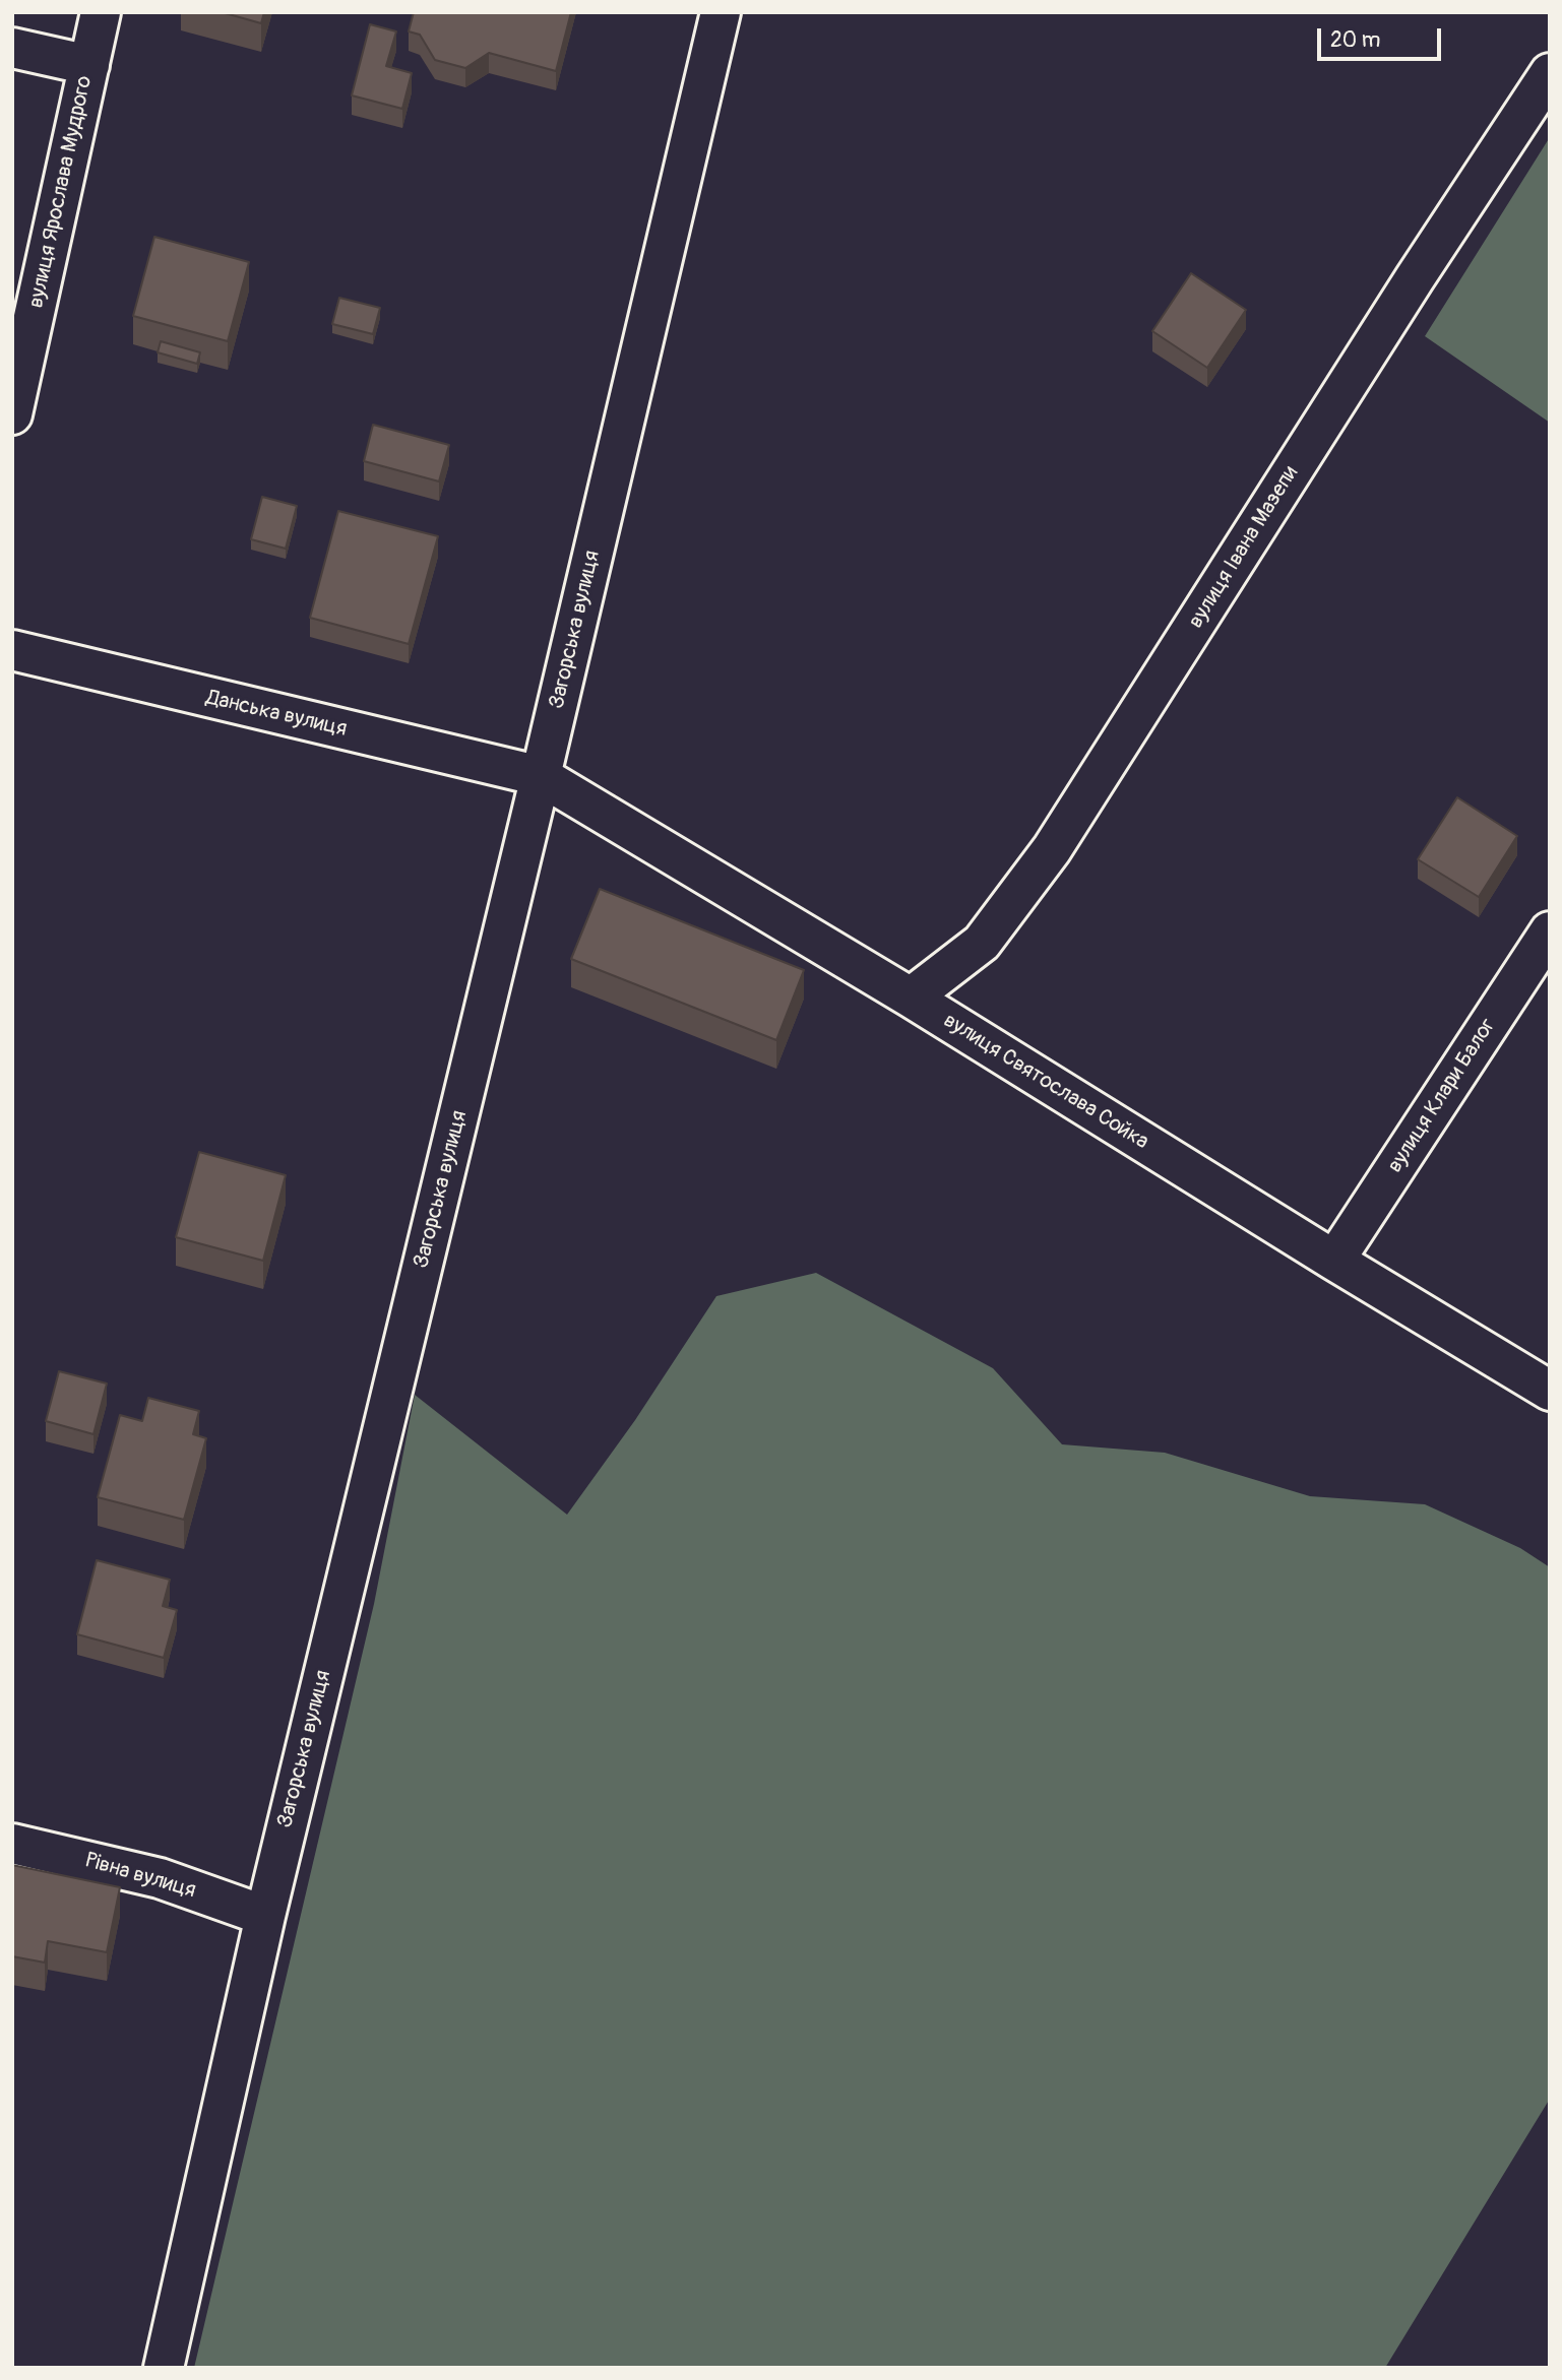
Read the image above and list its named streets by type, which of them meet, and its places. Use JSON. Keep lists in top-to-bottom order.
{
  "streets": {
    "street": [
      "вулиця Ярослава Мудрого",
      "вулиця Івана Мазепи",
      "Загорська вулиця",
      "Данська вулиця",
      "вулиця Святослава Сойка",
      "вулиця Клари Балог",
      "Рівна вулиця"
    ]
  },
  "crossings": [
    ["вулиця Івана Мазепи", "вулиця Святослава Сойка"],
    ["Загорська вулиця", "Данська вулиця"],
    ["Загорська вулиця", "вулиця Святослава Сойка"],
    ["Загорська вулиця", "Рівна вулиця"],
    ["Данська вулиця", "вулиця Святослава Сойка"],
    ["вулиця Святослава Сойка", "вулиця Клари Балог"]
  ],
  "scale_bar": "20 m"
}
